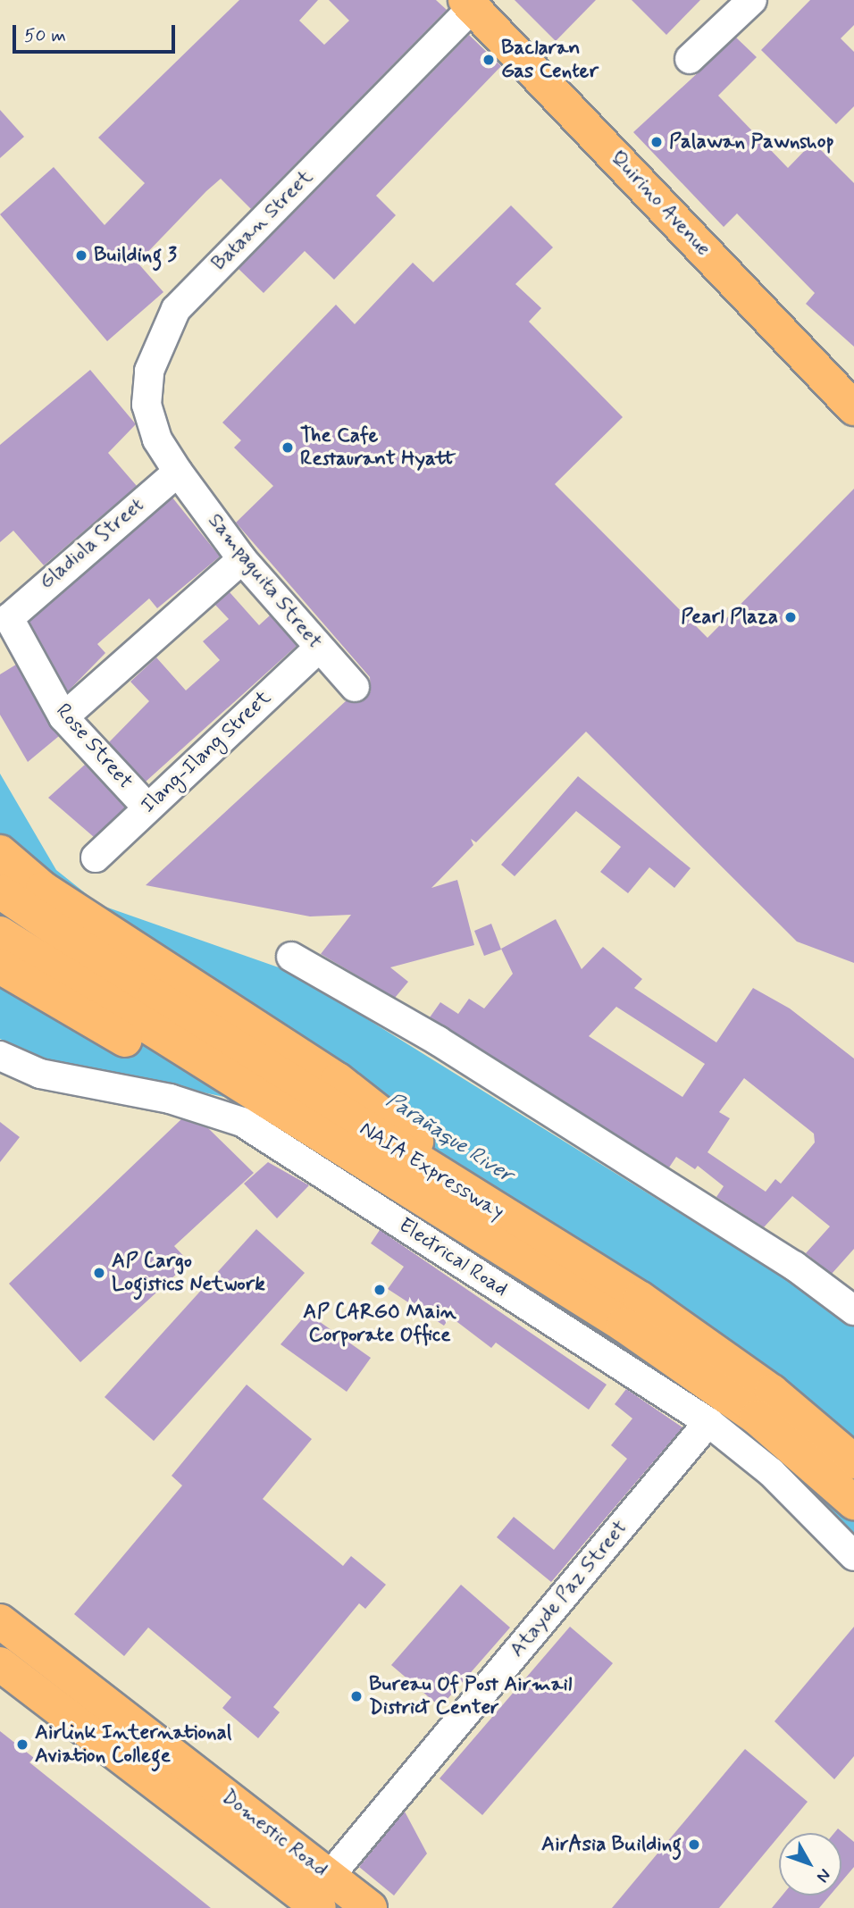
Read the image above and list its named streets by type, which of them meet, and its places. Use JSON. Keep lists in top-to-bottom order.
{
  "streets": {
    "main road": ["Quirino Avenue", "NAIA Expressway", "Domestic Road"],
    "street": [
      "Bataan Street",
      "Gladiola Street",
      "Sampaguita Street",
      "Rose Street",
      "Ilang-Ilang Street",
      "Electrical Road",
      "Atayde Paz Street"
    ]
  },
  "crossings": [
    ["Quirino Avenue", "Bataan Street"],
    ["Bataan Street", "Gladiola Street"],
    ["Bataan Street", "Sampaguita Street"],
    ["Gladiola Street", "Sampaguita Street"],
    ["Gladiola Street", "Rose Street"],
    ["Sampaguita Street", "Ilang-Ilang Street"],
    ["Rose Street", "Ilang-Ilang Street"],
    ["Electrical Road", "Atayde Paz Street"],
    ["Atayde Paz Street", "Domestic Road"]
  ],
  "water": ["Parañaque River"],
  "places": [
    "Baclaran Gas Center",
    "Palawan Pawnshop",
    "Building 3",
    "The Cafe Restaurant Hyatt",
    "Pearl Plaza",
    "AP Cargo Logistics Network",
    "AP CARGO Main Corporate Office",
    "Bureau Of Post Airmail District Center",
    "Airlink International Aviation College",
    "AirAsia Building"
  ],
  "scale_bar": "50 m",
  "north": "bottom right"
}
